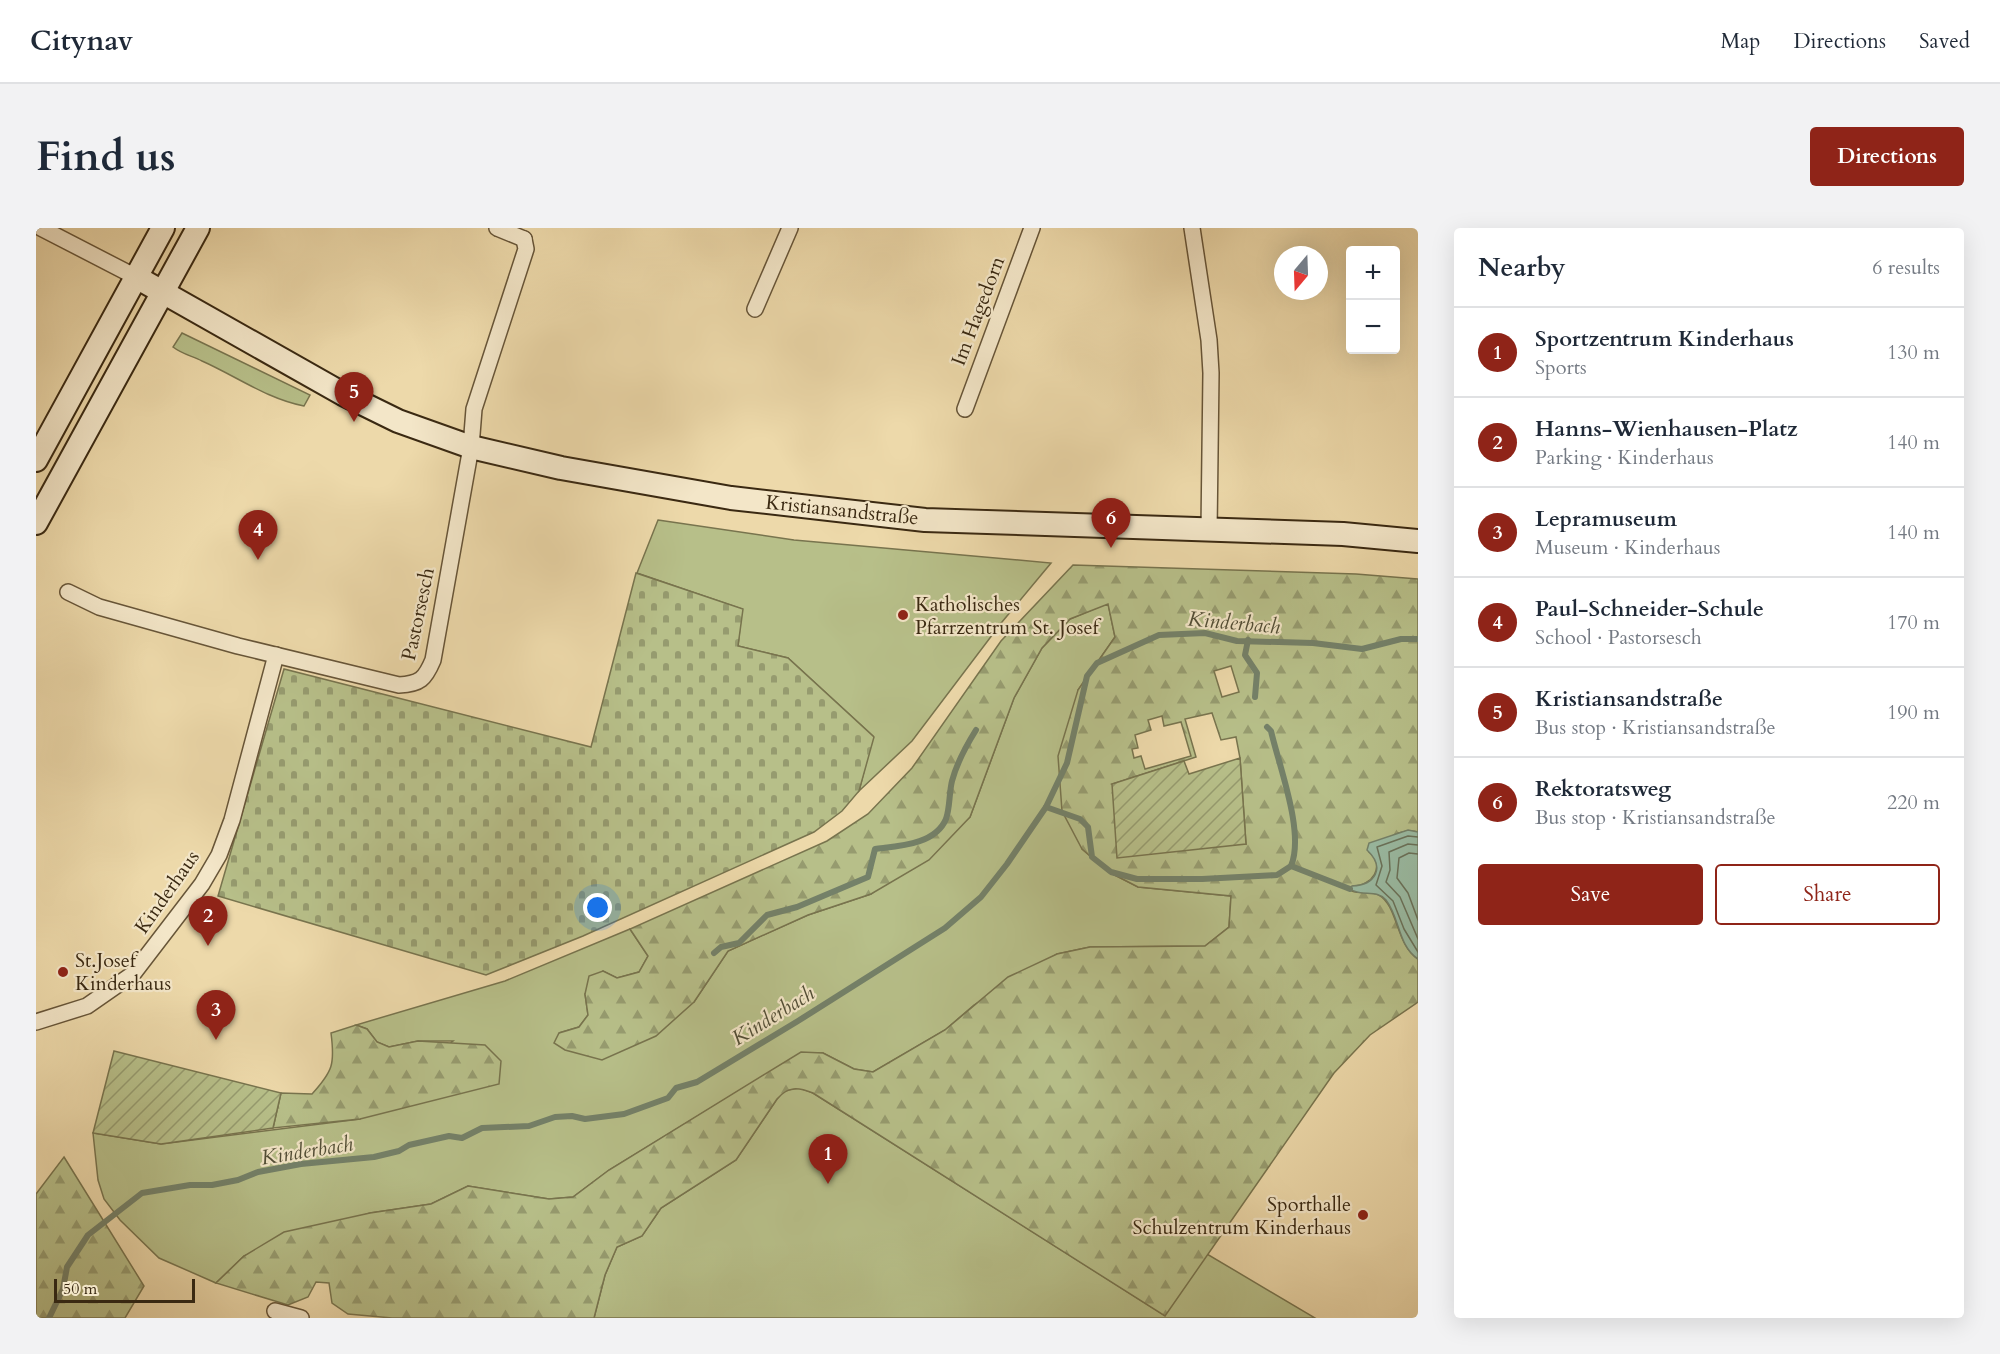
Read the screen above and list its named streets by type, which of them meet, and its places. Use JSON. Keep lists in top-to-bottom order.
{
  "streets": {
    "street": [
      "Im Hagedorn",
      "Kristiansandstraße",
      "Pastorsesch",
      "Kinderhaus"
    ]
  },
  "crossings": [
    ["Kristiansandstraße", "Pastorsesch"],
    ["Pastorsesch", "Kinderhaus"]
  ],
  "water": ["Kinderbach"],
  "places": ["Katholisches Pfarrzentrum St. Josef", "St.Josef Kinderhaus", "Sporthalle Schulzentrum Kinderhaus"],
  "scale_bar": "50 m",
  "north": "bottom",
  "page": {
    "header": "Citynav",
    "nav": ["Map", "Directions", "Saved"],
    "buttons": [
      "Directions",
      ["Save", "Share"]
    ],
    "title": "Find us",
    "heading": ["Nearby", "6 results"],
    "map_buttons": ["+", "−"],
    "list": [
      {
        "mark": "1",
        "name": "Sportzentrum Kinderhaus",
        "note": "Sports",
        "value": "130 m"
      },
      {
        "mark": "2",
        "name": "Hanns-Wienhausen-Platz",
        "note": "Parking · Kinderhaus",
        "value": "140 m"
      },
      {
        "mark": "3",
        "name": "Lepramuseum",
        "note": "Museum · Kinderhaus",
        "value": "140 m"
      },
      {
        "mark": "4",
        "name": "Paul-Schneider-Schule",
        "note": "School · Pastorsesch",
        "value": "170 m"
      },
      {
        "mark": "5",
        "name": "Kristiansandstraße",
        "note": "Bus stop · Kristiansandstraße",
        "value": "190 m"
      },
      {
        "mark": "6",
        "name": "Rektoratsweg",
        "note": "Bus stop · Kristiansandstraße",
        "value": "220 m"
      }
    ],
    "pins": [
      "5",
      "6",
      "4",
      "2",
      "3",
      "1"
    ],
    "scale": "50 m"
  }
}
